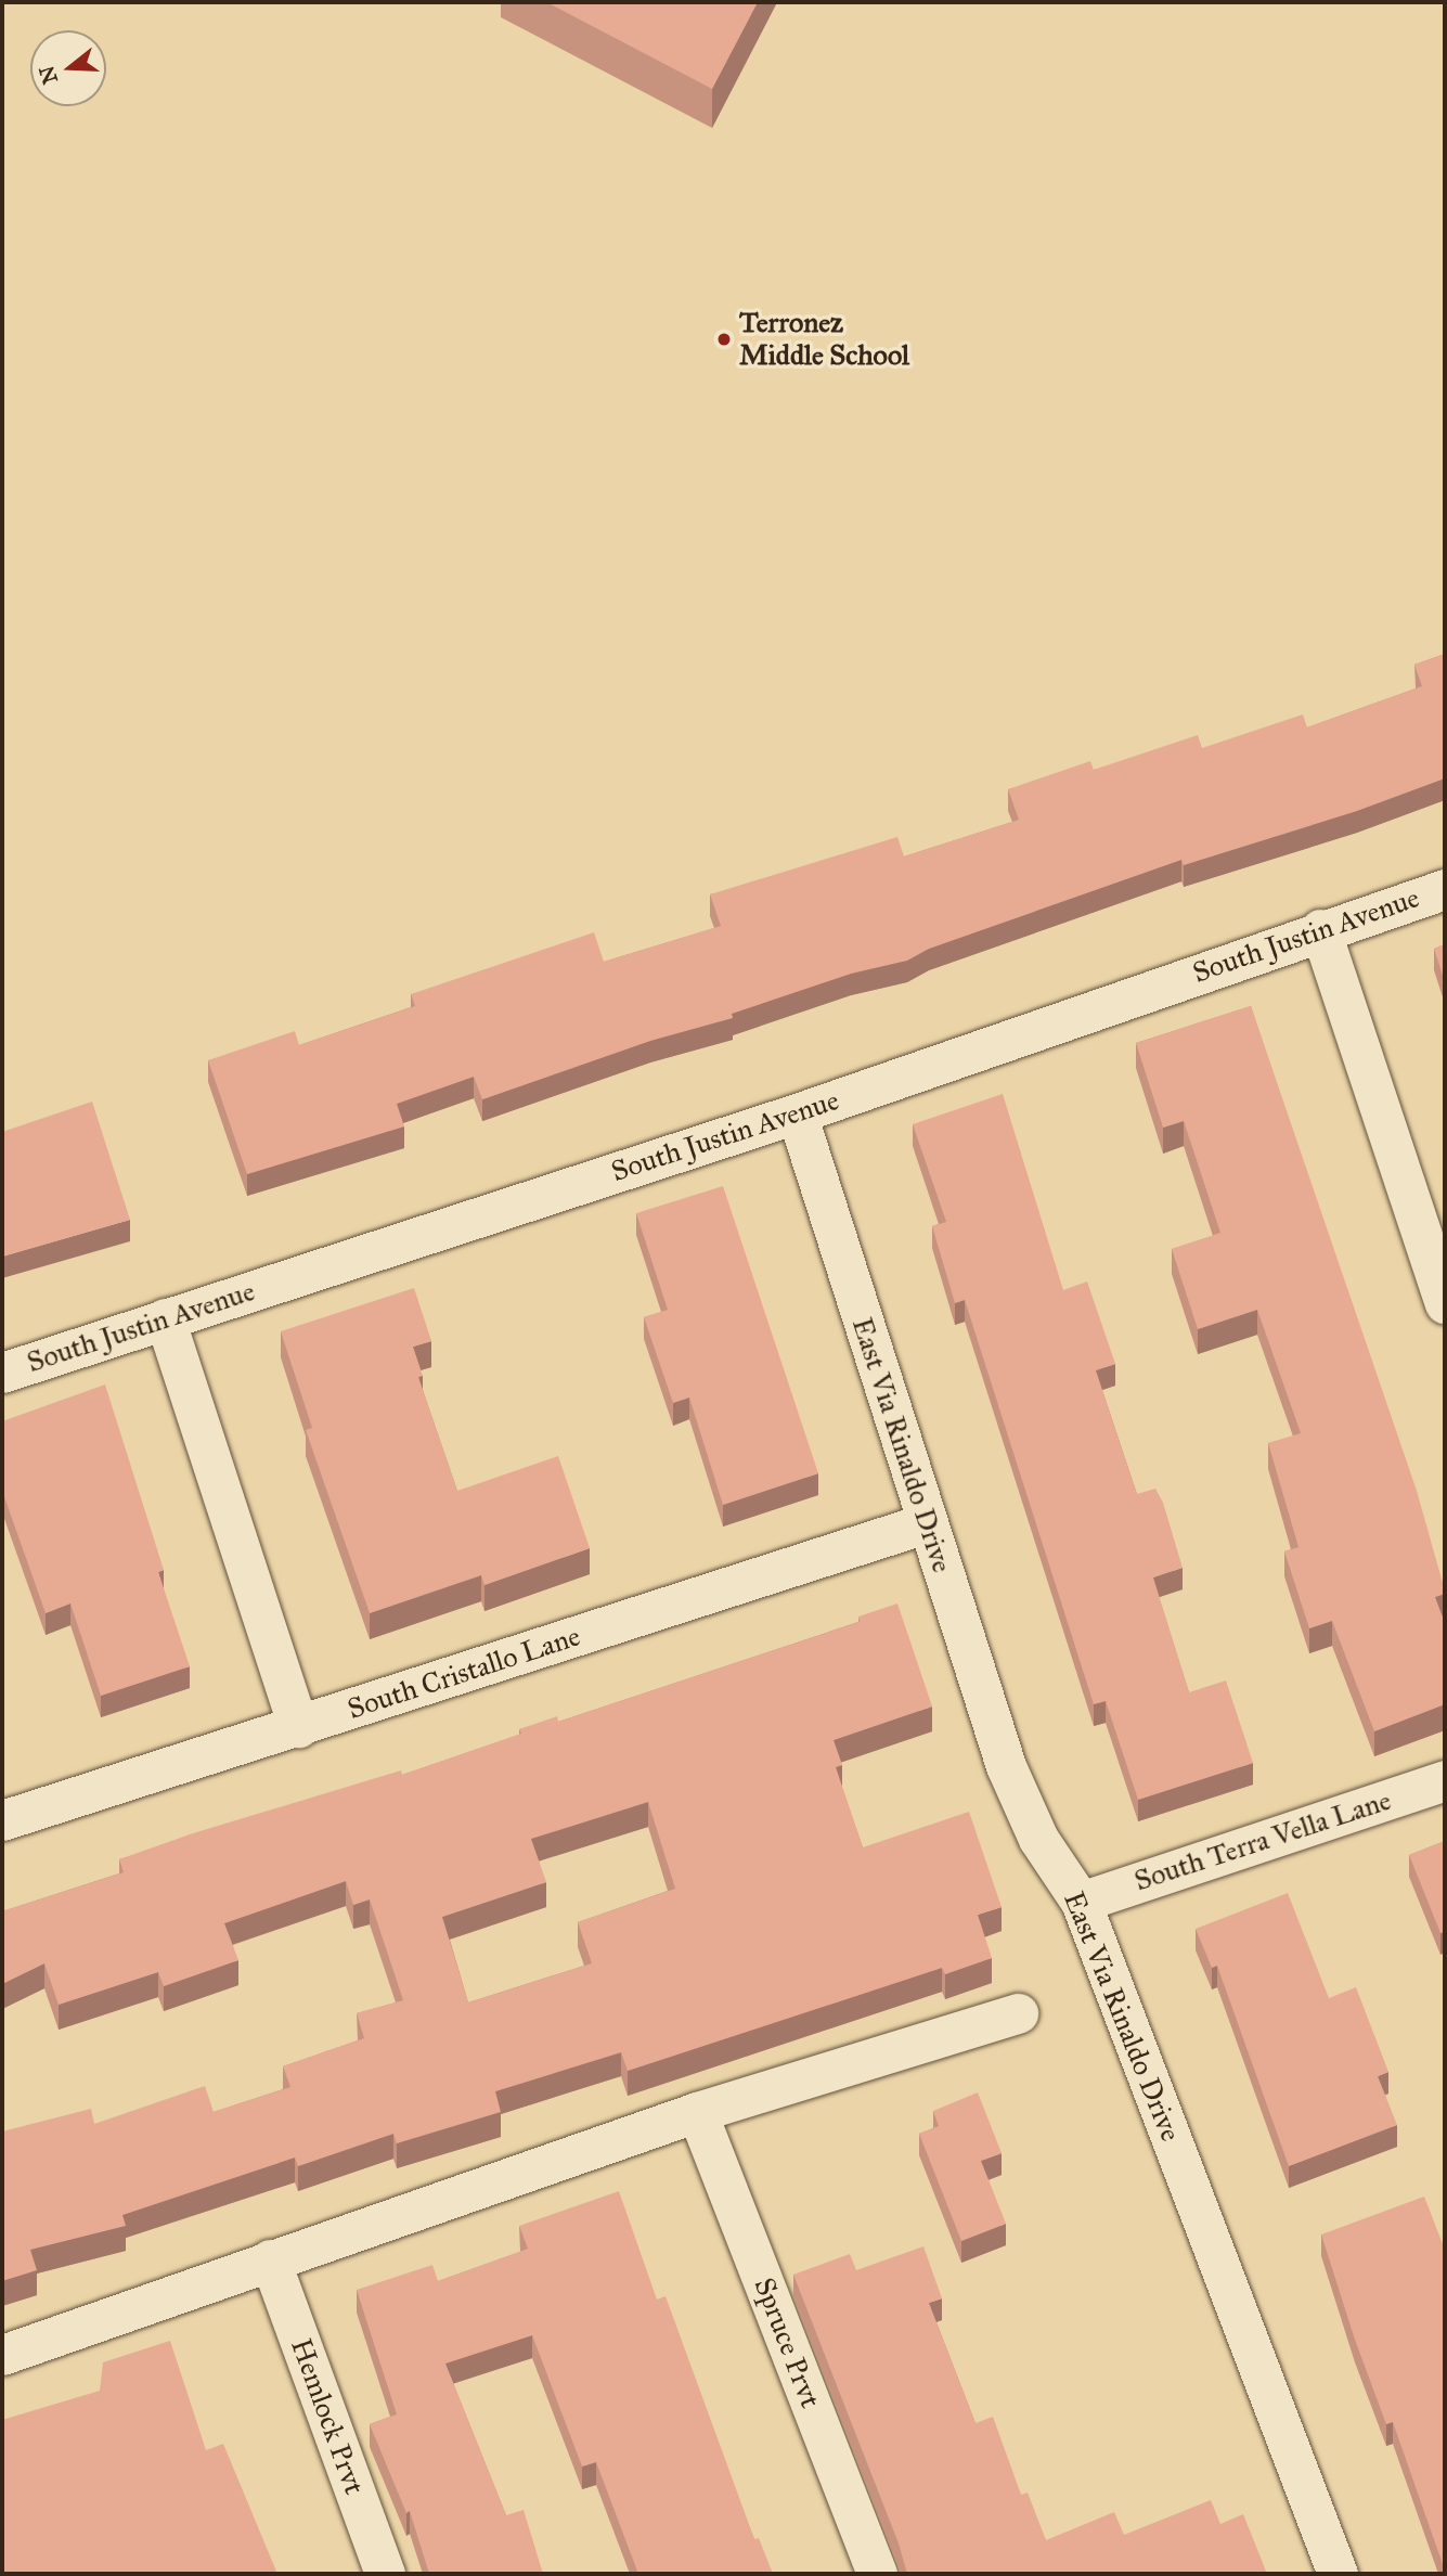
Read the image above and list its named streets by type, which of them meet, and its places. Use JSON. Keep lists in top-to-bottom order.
{
  "streets": {
    "street": [
      "South Justin Avenue",
      "East Via Rinaldo Drive",
      "South Cristallo Lane",
      "South Terra Vella Lane",
      "Spruce Prvt",
      "Hemlock Prvt"
    ]
  },
  "crossings": [
    ["South Justin Avenue", "East Via Rinaldo Drive"],
    ["East Via Rinaldo Drive", "South Cristallo Lane"],
    ["East Via Rinaldo Drive", "South Terra Vella Lane"]
  ],
  "places": ["Terronez Middle School"],
  "north": "left"
}
